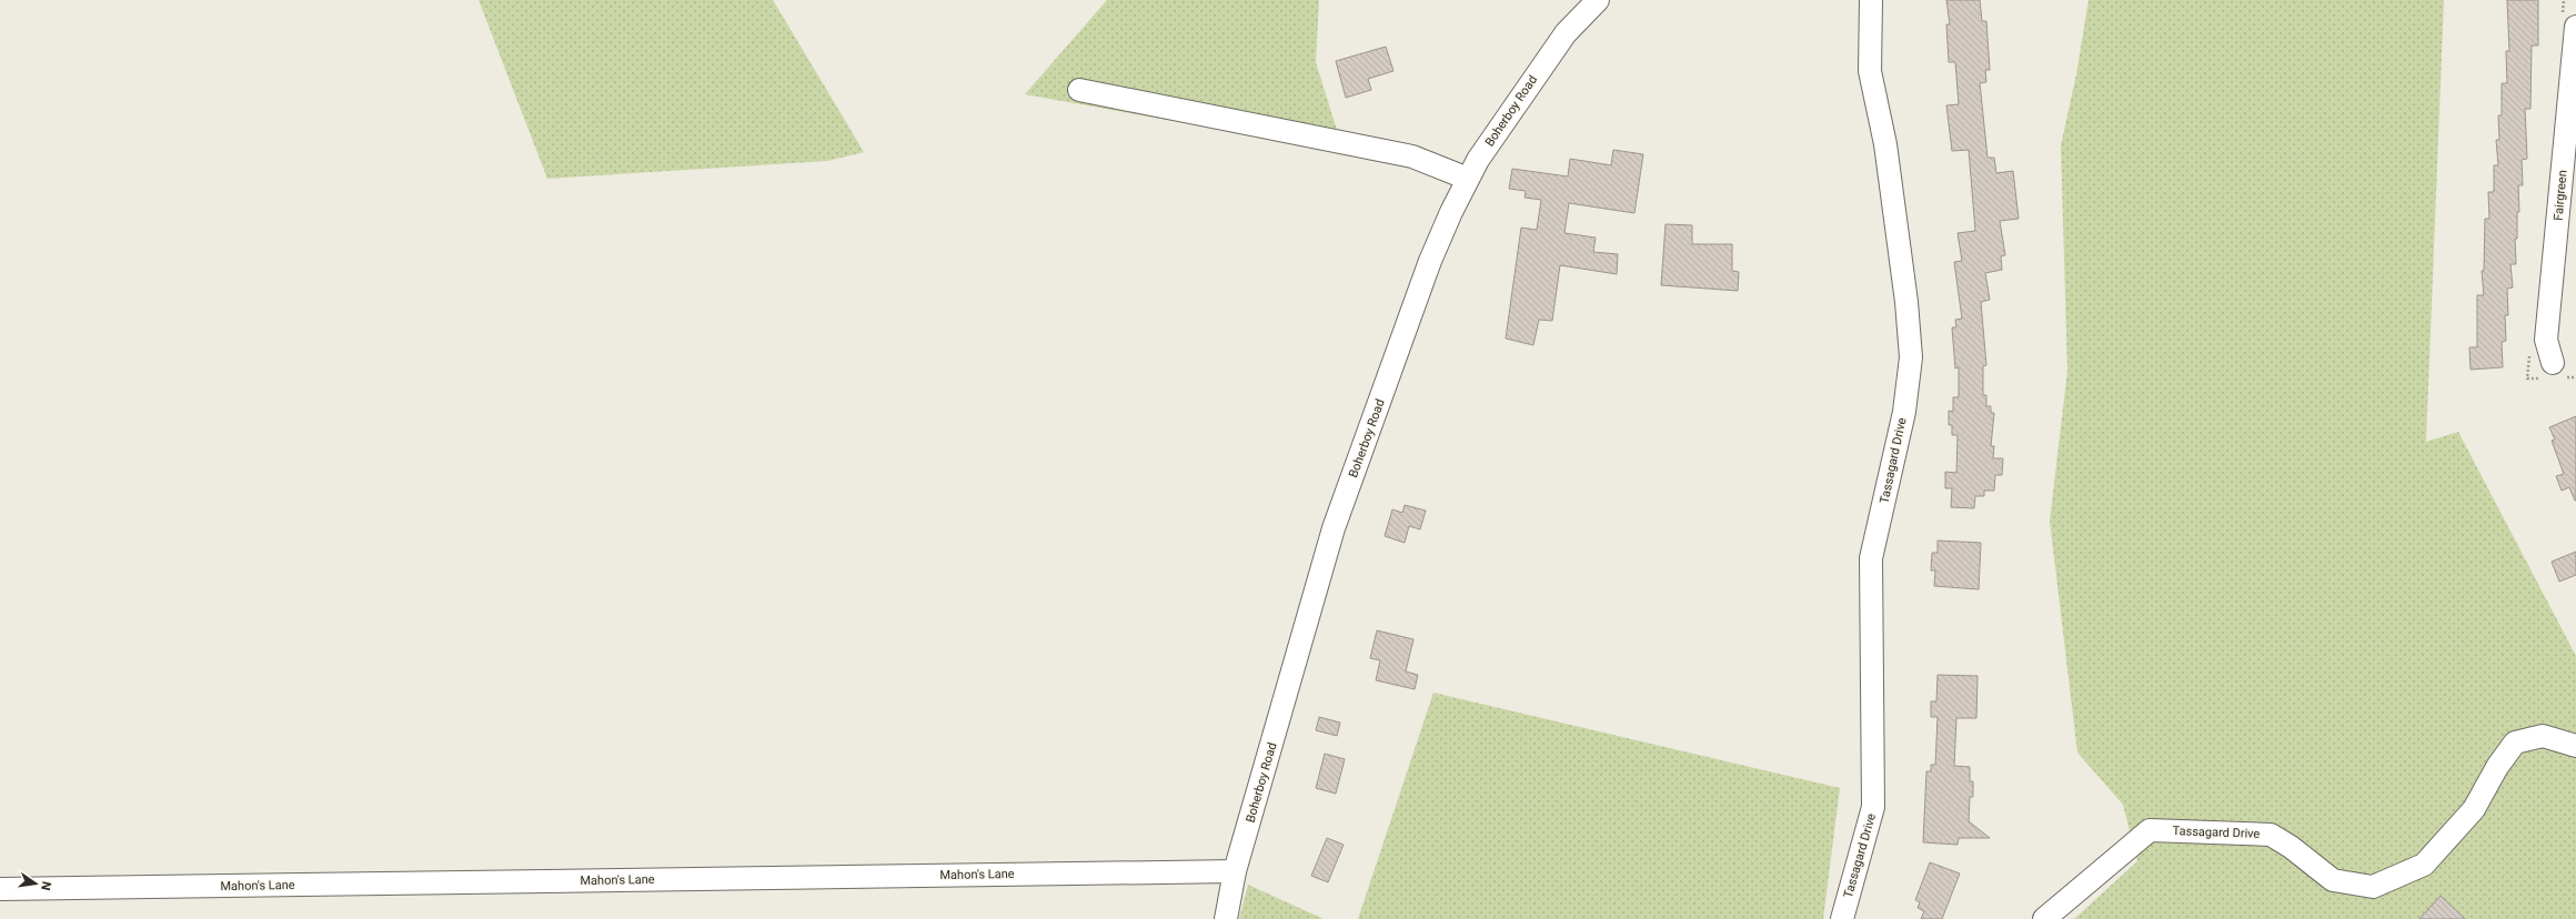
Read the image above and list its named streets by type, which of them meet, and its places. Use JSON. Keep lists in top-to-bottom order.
{
  "streets": {
    "street": [
      "Boherboy Road",
      "Fairgreen",
      "Tassagard Drive",
      "Mahon's Lane"
    ]
  },
  "crossings": [
    ["Boherboy Road", "Mahon's Lane"]
  ],
  "north": "right"
}
